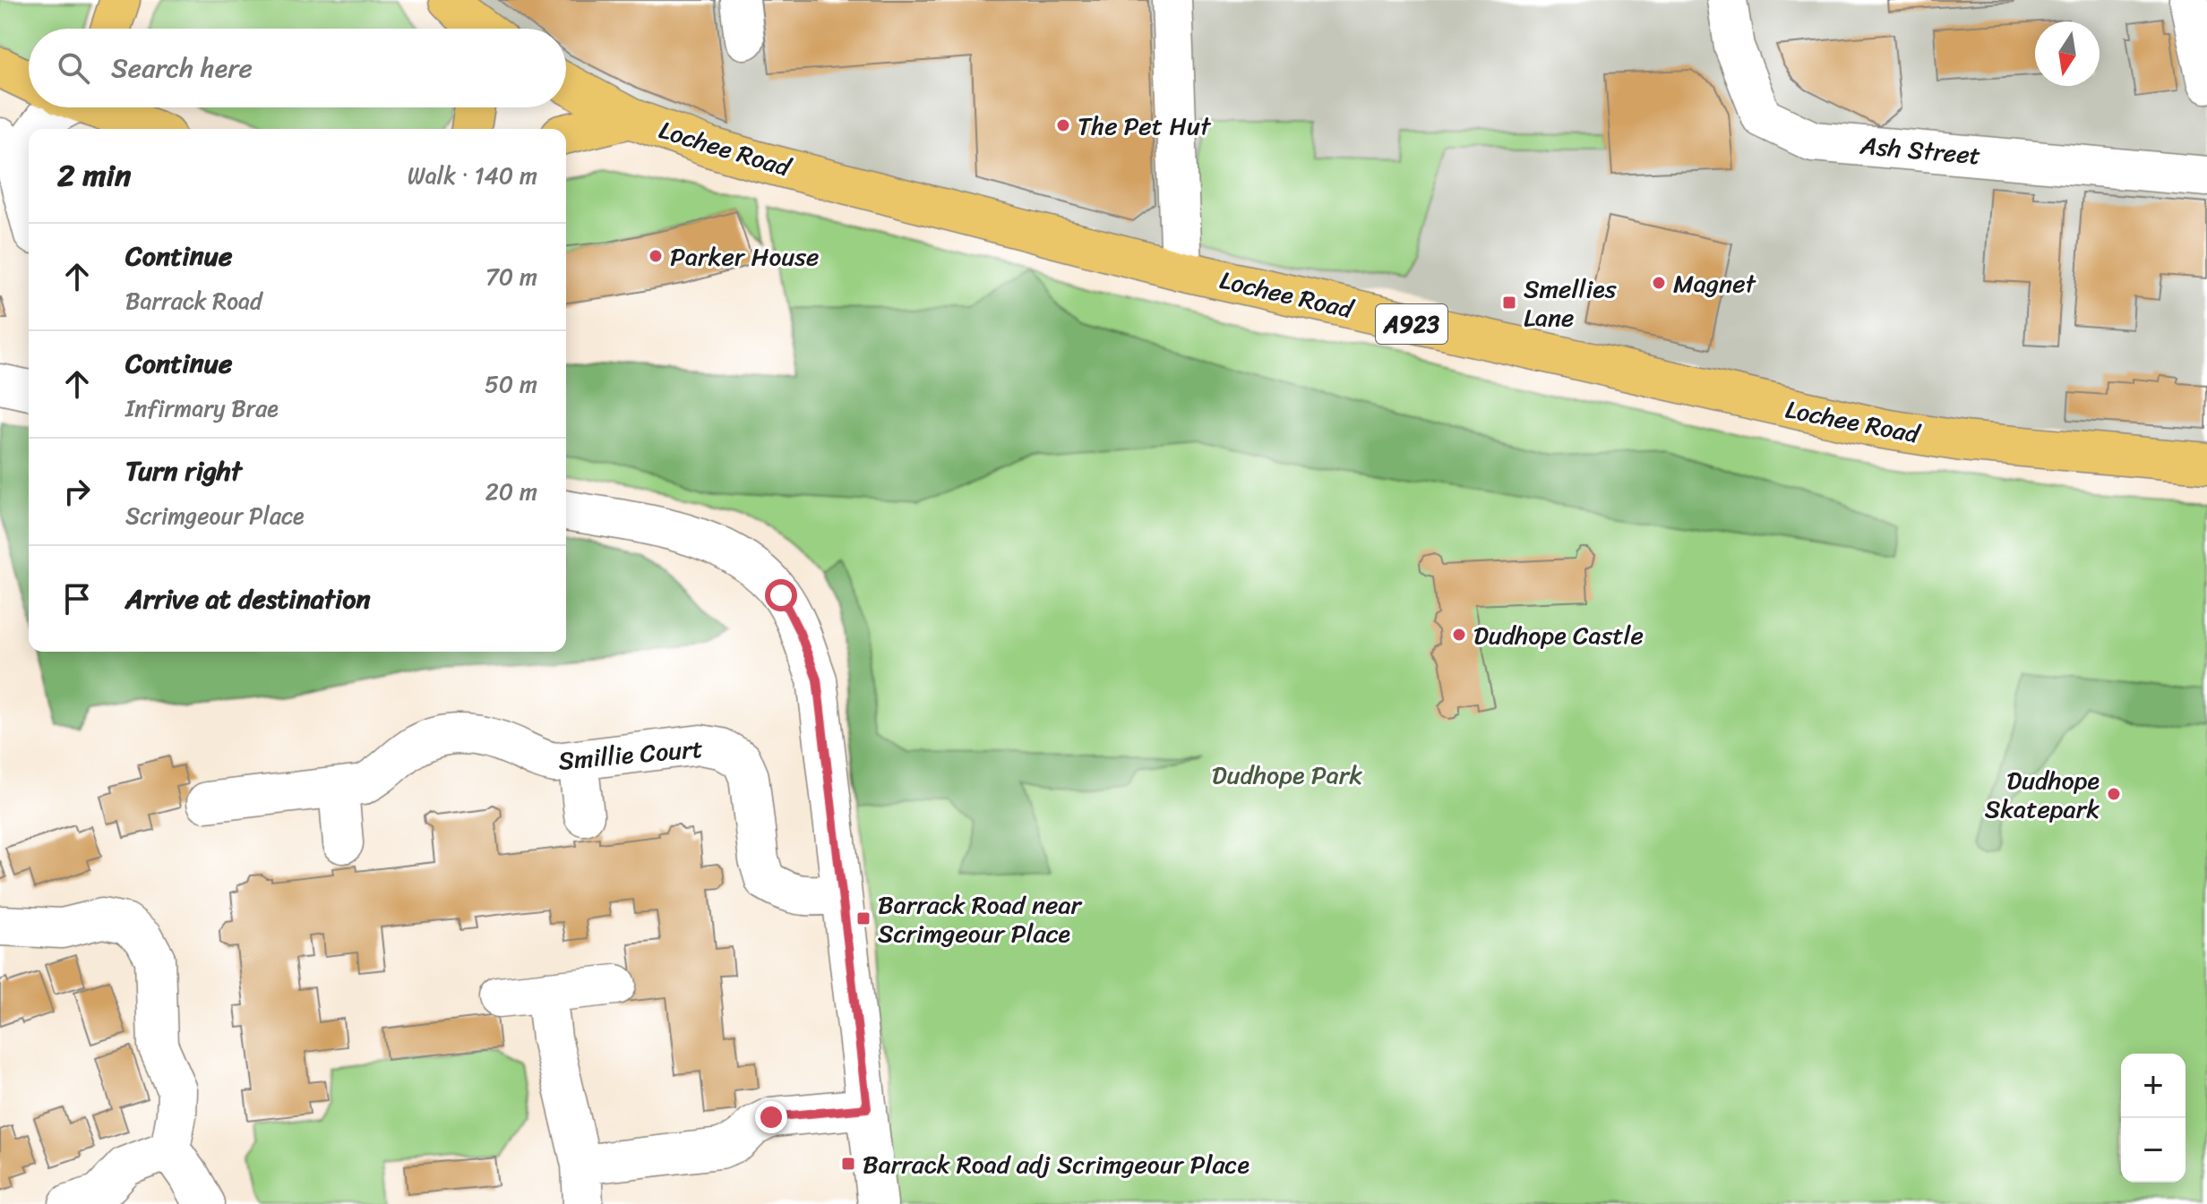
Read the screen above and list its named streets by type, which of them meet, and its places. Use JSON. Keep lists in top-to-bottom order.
{
  "streets": {
    "main road": ["Lochee Road", "A923"],
    "street": ["Ash Street", "Smillie Court"]
  },
  "parks": ["Dudhope Park"],
  "places": {
    "other": [
      "The Pet Hut",
      "Parker House",
      "Magnet",
      "Dudhope Castle",
      "Dudhope Skatepark"
    ],
    "transit": ["Smellies Lane", "Barrack Road near Scrimgeour Place", "Barrack Road adj Scrimgeour Place"]
  },
  "north": "bottom",
  "page": {
    "search": "Search here",
    "heading": ["2 min", "Walk · 140 m"],
    "list": [
      ["Continue", "Barrack Road", "70 m"],
      ["Continue", "Infirmary Brae", "50 m"],
      ["Turn right", "Scrimgeour Place", "20 m"],
      "Arrive at destination"
    ],
    "map_buttons": ["+", "−"]
  }
}
